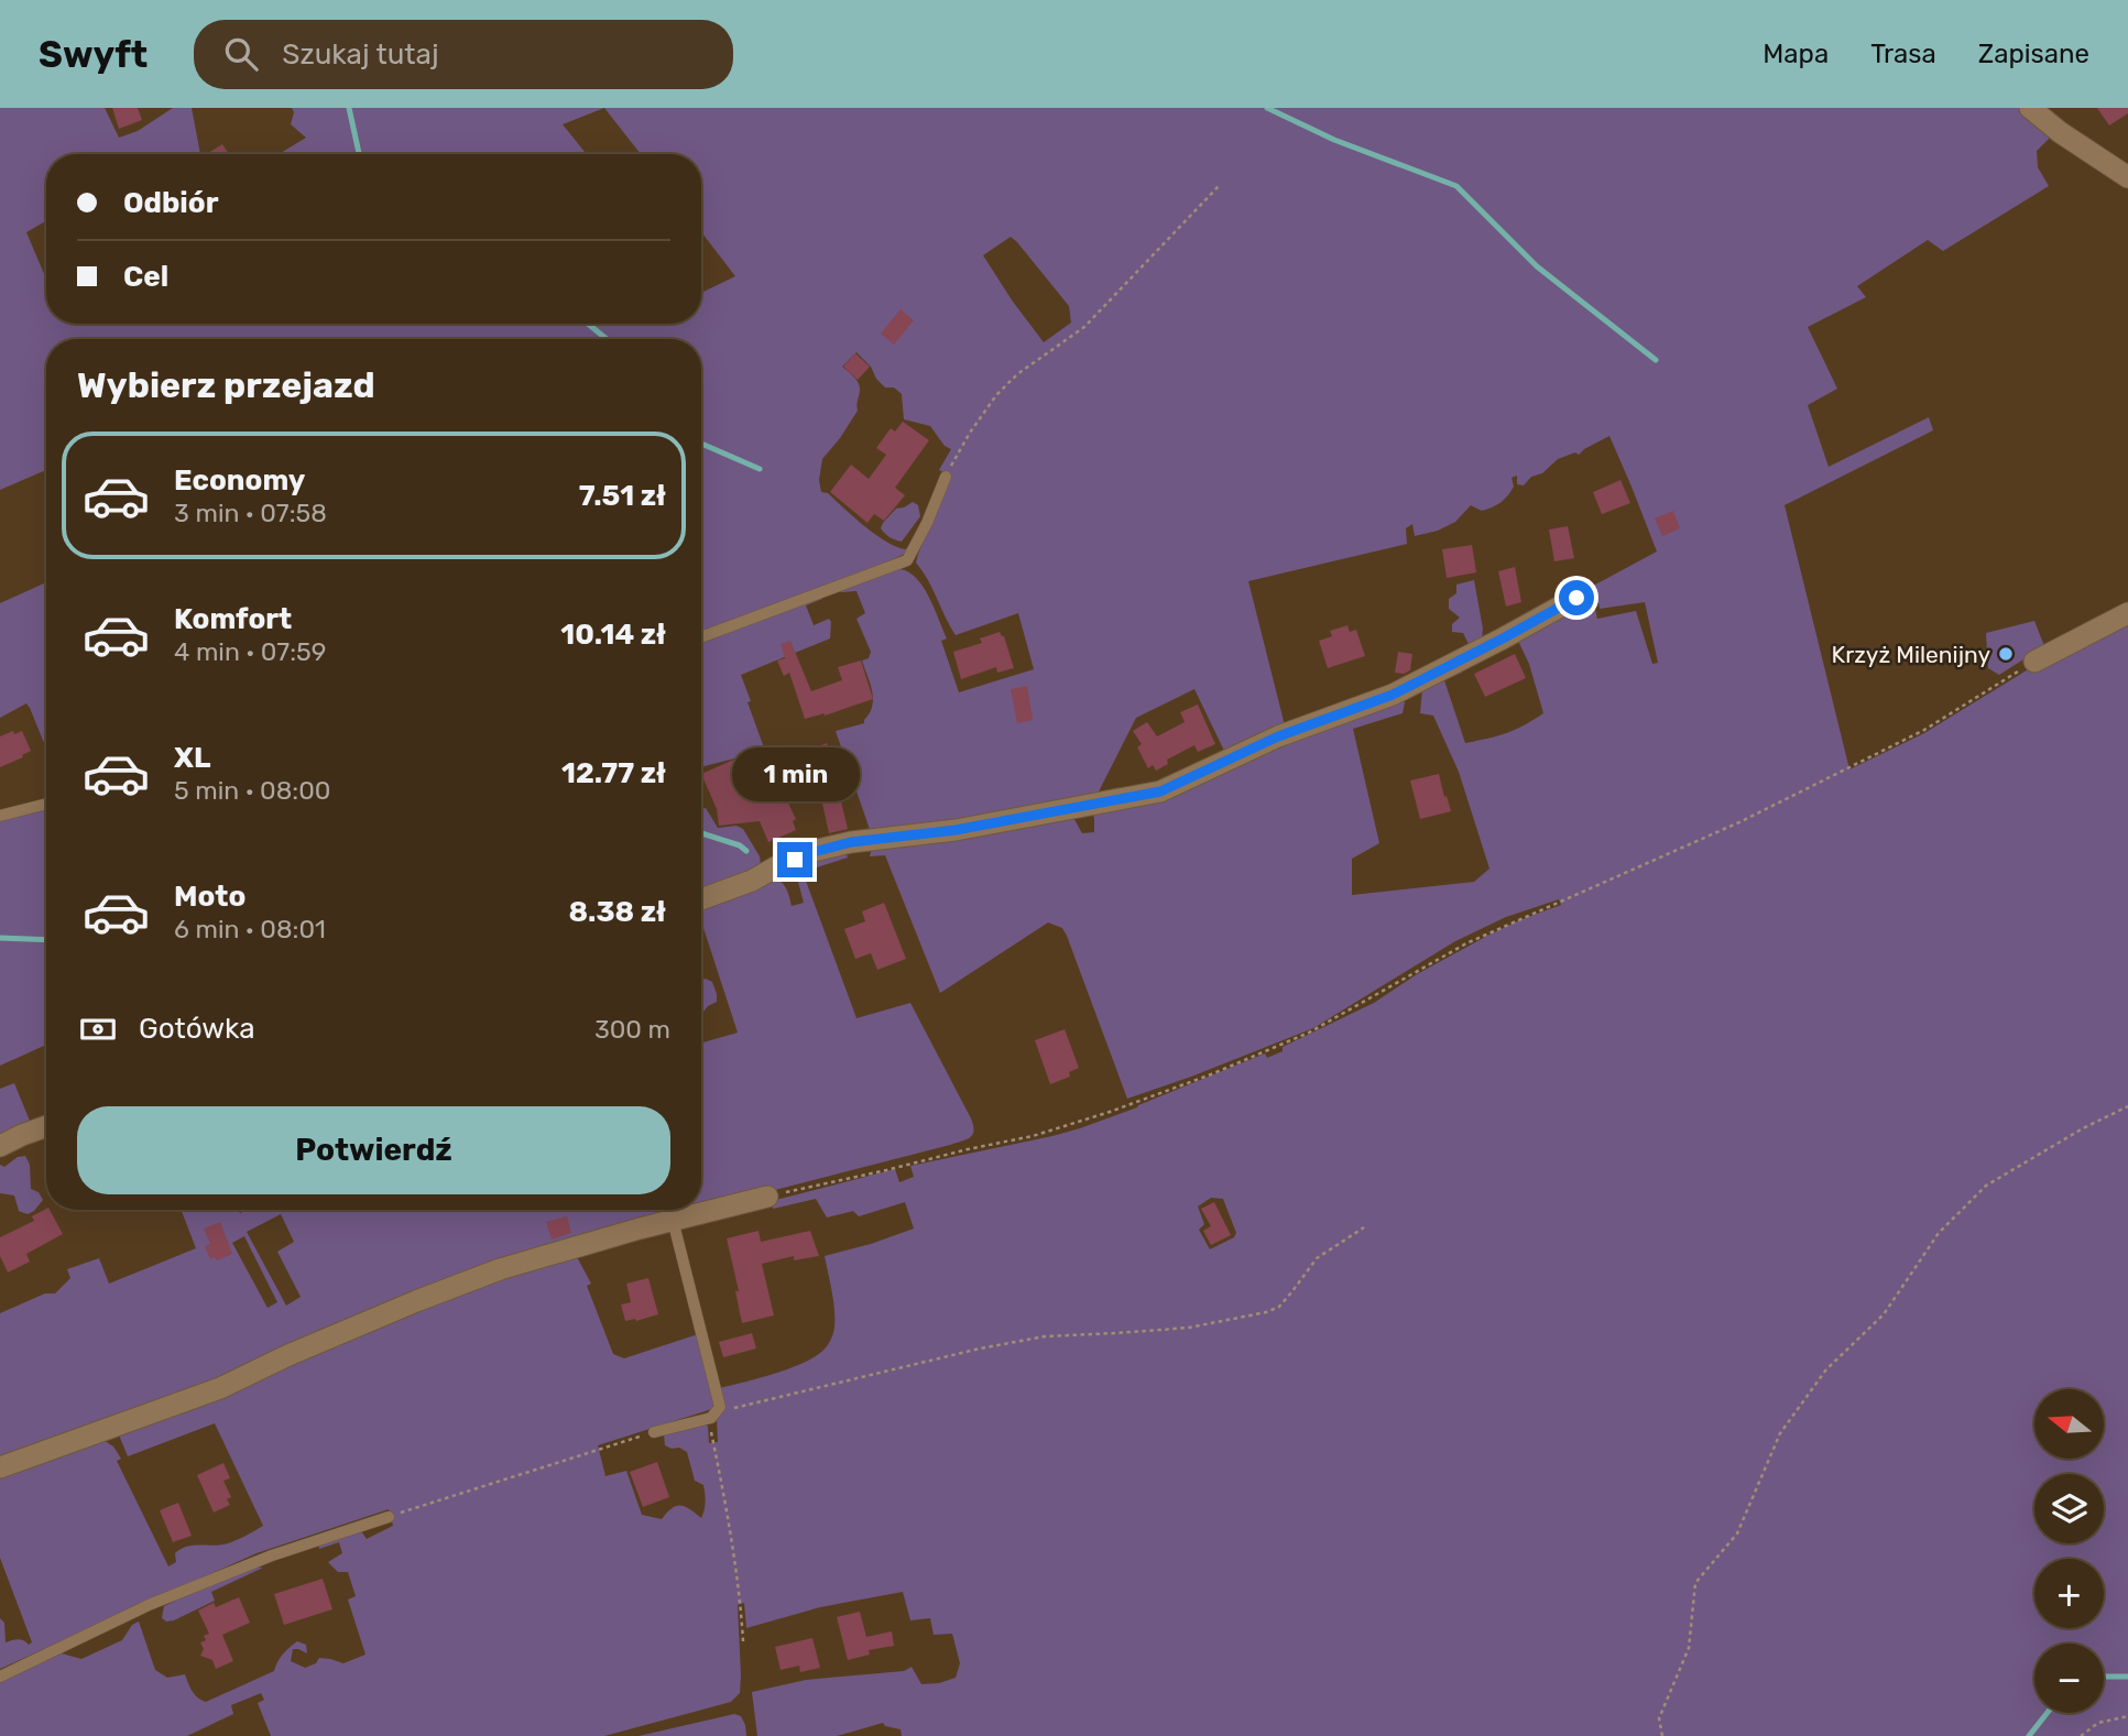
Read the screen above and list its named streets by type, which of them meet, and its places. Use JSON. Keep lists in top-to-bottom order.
{
  "places": ["Krzyż Milenijny"],
  "north": "left",
  "page": {
    "header": "Swyft",
    "search": "Szukaj tutaj",
    "nav": ["Mapa", "Trasa", "Zapisane"],
    "banner": ["Odbiór", "Cel"],
    "heading": "Wybierz przejazd",
    "list": [
      {
        "name": "Economy",
        "note": "3 min · 07:58",
        "value": "7.51 zł"
      },
      {
        "name": "Komfort",
        "note": "4 min · 07:59",
        "value": "10.14 zł"
      },
      {
        "name": "XL",
        "note": "5 min · 08:00",
        "value": "12.77 zł"
      },
      {
        "name": "Moto",
        "note": "6 min · 08:01",
        "value": "8.38 zł"
      }
    ],
    "bubble": "1 min",
    "pay": ["Gotówka", "300 m"],
    "buttons": "Potwierdź",
    "map_buttons": ["+", "−"]
  }
}
